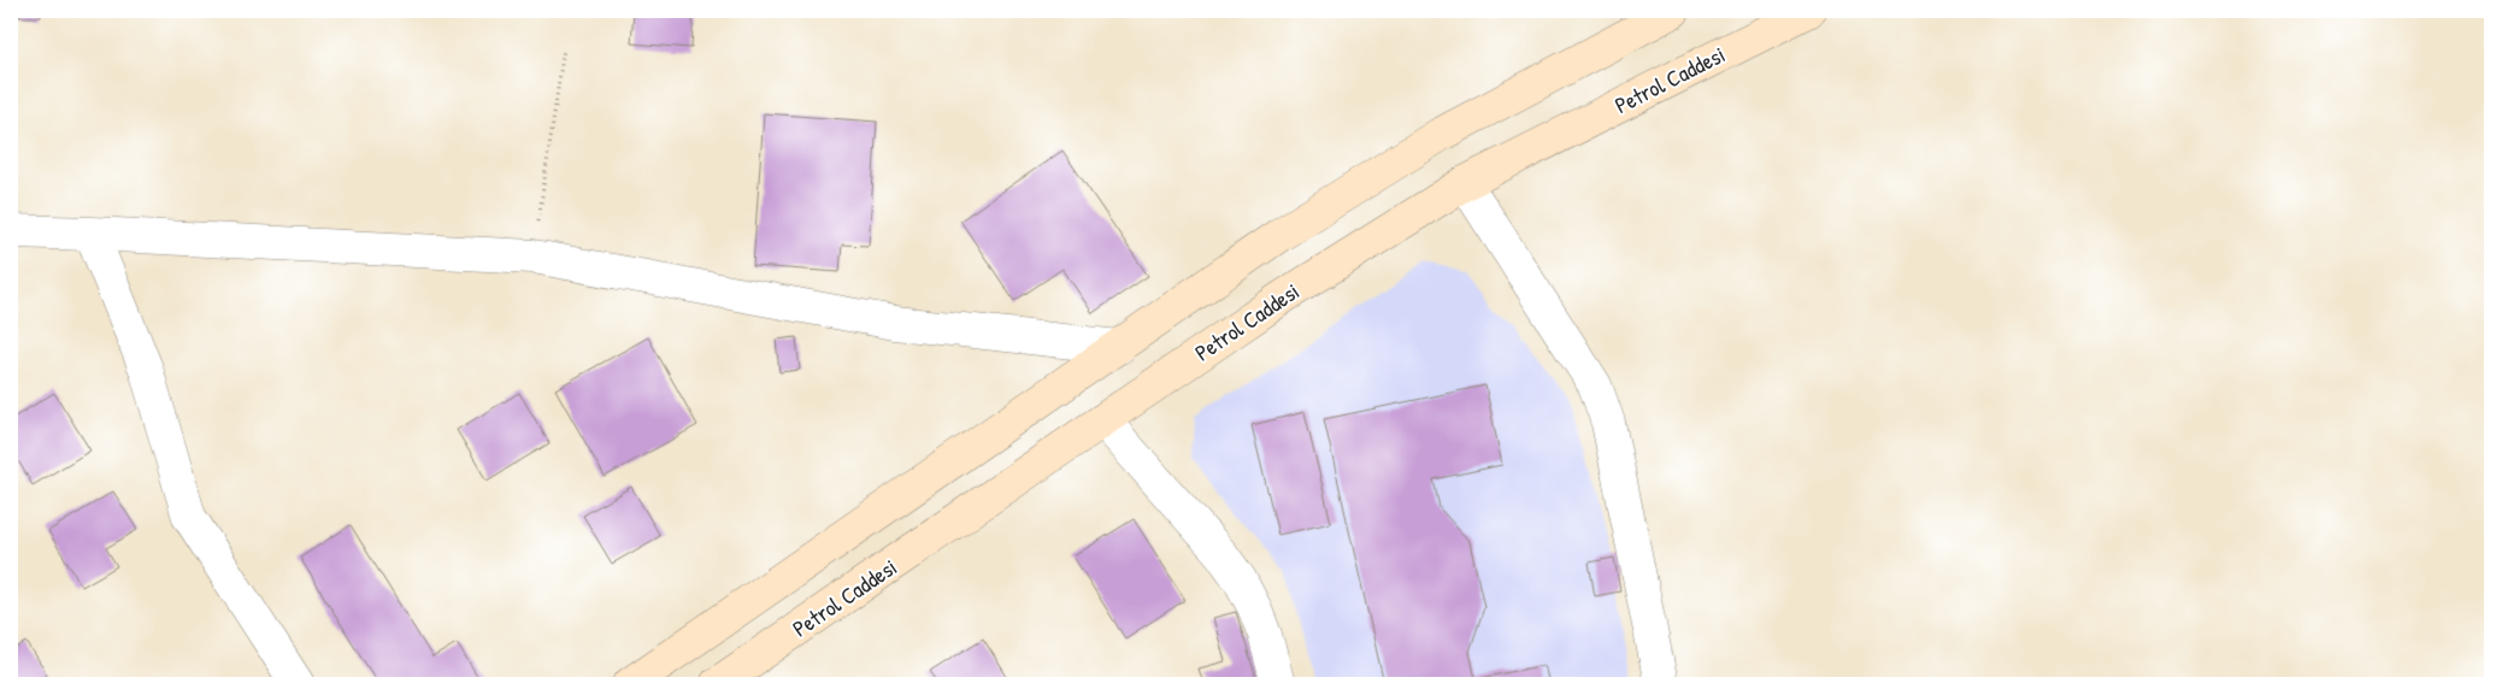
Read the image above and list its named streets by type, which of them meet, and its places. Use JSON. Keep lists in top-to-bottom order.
{
  "streets": {
    "main road": ["Petrol Caddesi"]
  }
}
